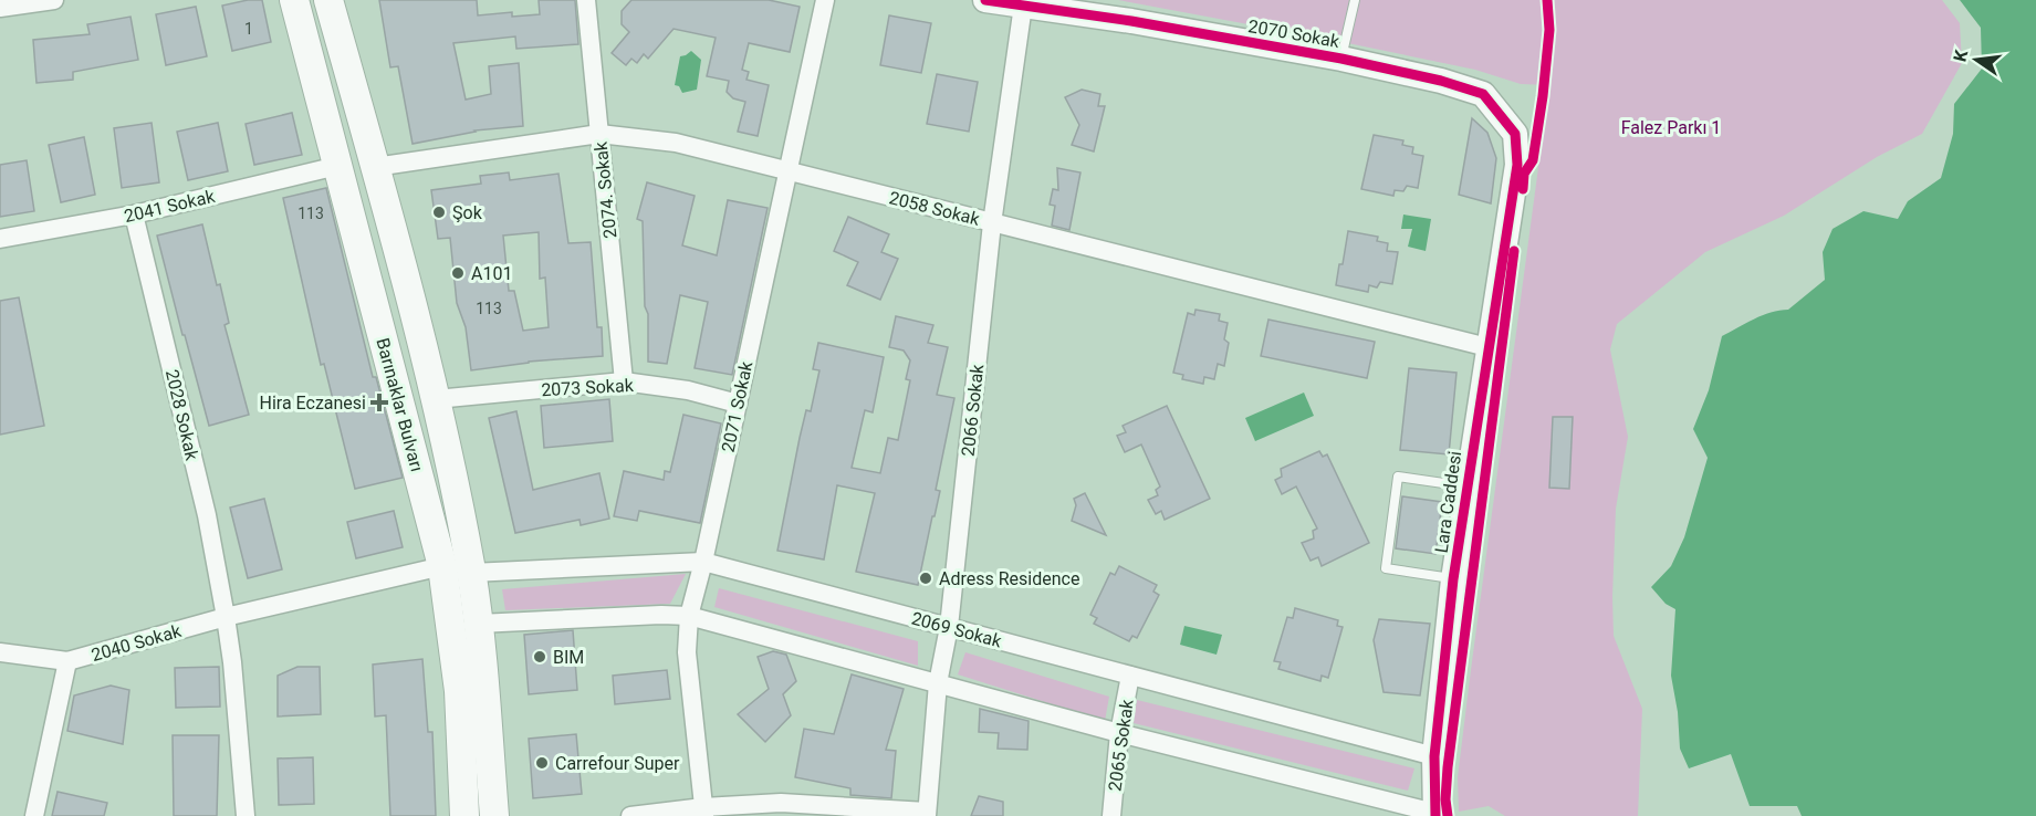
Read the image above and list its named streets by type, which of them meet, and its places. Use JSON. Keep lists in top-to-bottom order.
{
  "streets": {
    "main road": ["Barınaklar Bulvarı"],
    "street": [
      "2070 Sokak",
      "2074. Sokak",
      "2041 Sokak",
      "2058 Sokak",
      "2073 Sokak",
      "2071 Sokak",
      "2066 Sokak",
      "2028 Sokak",
      "Lara Caddesi",
      "2069 Sokak",
      "2040 Sokak",
      "2065 Sokak"
    ]
  },
  "crossings": [
    ["2070 Sokak", "2066 Sokak"],
    ["2070 Sokak", "Lara Caddesi"],
    ["2074. Sokak", "2058 Sokak"],
    ["2074. Sokak", "2073 Sokak"],
    ["2041 Sokak", "Barınaklar Bulvarı"],
    ["2041 Sokak", "2028 Sokak"],
    ["2058 Sokak", "Barınaklar Bulvarı"],
    ["2058 Sokak", "2071 Sokak"],
    ["2058 Sokak", "2066 Sokak"],
    ["2058 Sokak", "Lara Caddesi"],
    ["2073 Sokak", "Barınaklar Bulvarı"],
    ["2073 Sokak", "2071 Sokak"],
    ["Barınaklar Bulvarı", "2069 Sokak"],
    ["Barınaklar Bulvarı", "2040 Sokak"],
    ["2071 Sokak", "2069 Sokak"],
    ["2066 Sokak", "2069 Sokak"],
    ["2028 Sokak", "2040 Sokak"],
    ["Lara Caddesi", "2069 Sokak"],
    ["2069 Sokak", "2065 Sokak"]
  ],
  "parks": ["Falez Parkı 1"],
  "places": {
    "other": [
      "Şok",
      "A101",
      "Adress Residence",
      "BIM",
      "Carrefour Super"
    ],
    "health": ["Hira Eczanesi"]
  },
  "house_numbers": ["1", "113", "113"],
  "north": "left"
}
